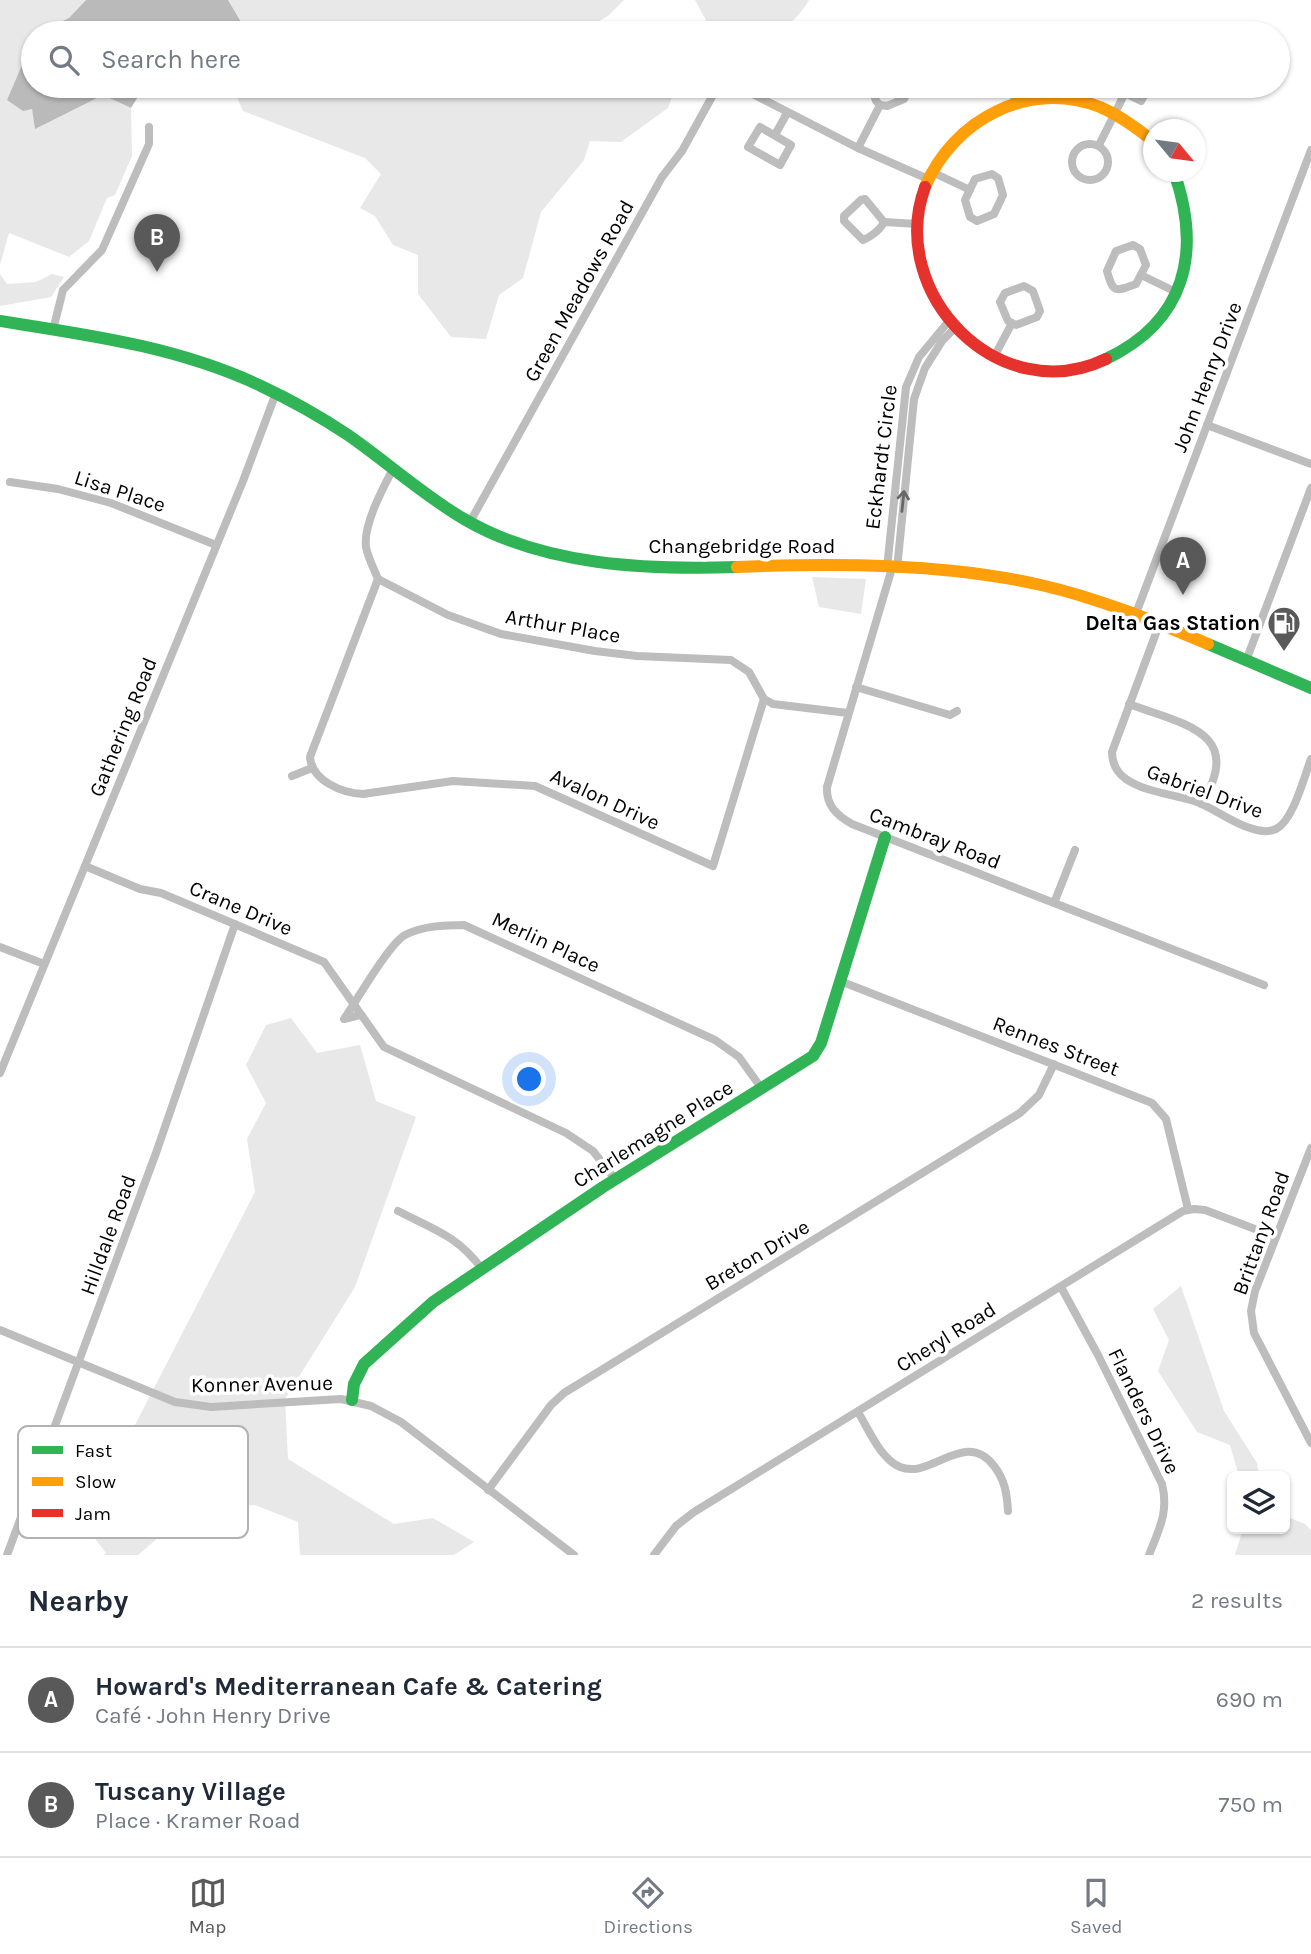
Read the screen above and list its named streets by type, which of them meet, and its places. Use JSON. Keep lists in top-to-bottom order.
{
  "streets": {
    "street": [
      "Green Meadows Road",
      "John Henry Drive",
      "Eckhardt Circle",
      "Lisa Place",
      "Changebridge Road",
      "Arthur Place",
      "Gathering Road",
      "Gabriel Drive",
      "Avalon Drive",
      "Cambray Road",
      "Crane Drive",
      "Merlin Place",
      "Rennes Street",
      "Charlemagne Place",
      "Brittany Road",
      "Hilldale Road",
      "Breton Drive",
      "Cheryl Road",
      "Konner Avenue",
      "Flanders Drive"
    ]
  },
  "crossings": [
    ["Green Meadows Road", "Changebridge Road"],
    ["John Henry Drive", "Changebridge Road"],
    ["Eckhardt Circle", "Changebridge Road"],
    ["Eckhardt Circle", "Cambray Road"],
    ["Lisa Place", "Gathering Road"],
    ["Changebridge Road", "Gathering Road"],
    ["Changebridge Road", "Gabriel Drive"],
    ["Changebridge Road", "Cambray Road"],
    ["Arthur Place", "Avalon Drive"],
    ["Gathering Road", "Crane Drive"],
    ["Cambray Road", "Charlemagne Place"],
    ["Crane Drive", "Merlin Place"],
    ["Crane Drive", "Hilldale Road"],
    ["Merlin Place", "Charlemagne Place"],
    ["Rennes Street", "Charlemagne Place"],
    ["Rennes Street", "Breton Drive"],
    ["Rennes Street", "Cheryl Road"],
    ["Charlemagne Place", "Konner Avenue"],
    ["Hilldale Road", "Konner Avenue"],
    ["Breton Drive", "Konner Avenue"],
    ["Cheryl Road", "Flanders Drive"]
  ],
  "places": {
    "fuel station": ["Delta Gas Station"]
  },
  "legend": ["Fast", "Slow", "Jam"],
  "north": "bottom right",
  "page": {
    "search": "Search here",
    "pins": ["B", "A"],
    "heading": ["Nearby", "2 results"],
    "list": [
      {
        "mark": "A",
        "name": "Howard's Mediterranean Cafe & Catering",
        "note": "Café · John Henry Drive",
        "value": "690 m"
      },
      {
        "mark": "B",
        "name": "Tuscany Village",
        "note": "Place · Kramer Road",
        "value": "750 m"
      }
    ],
    "nav": ["Map", "Directions", "Saved"]
  }
}
